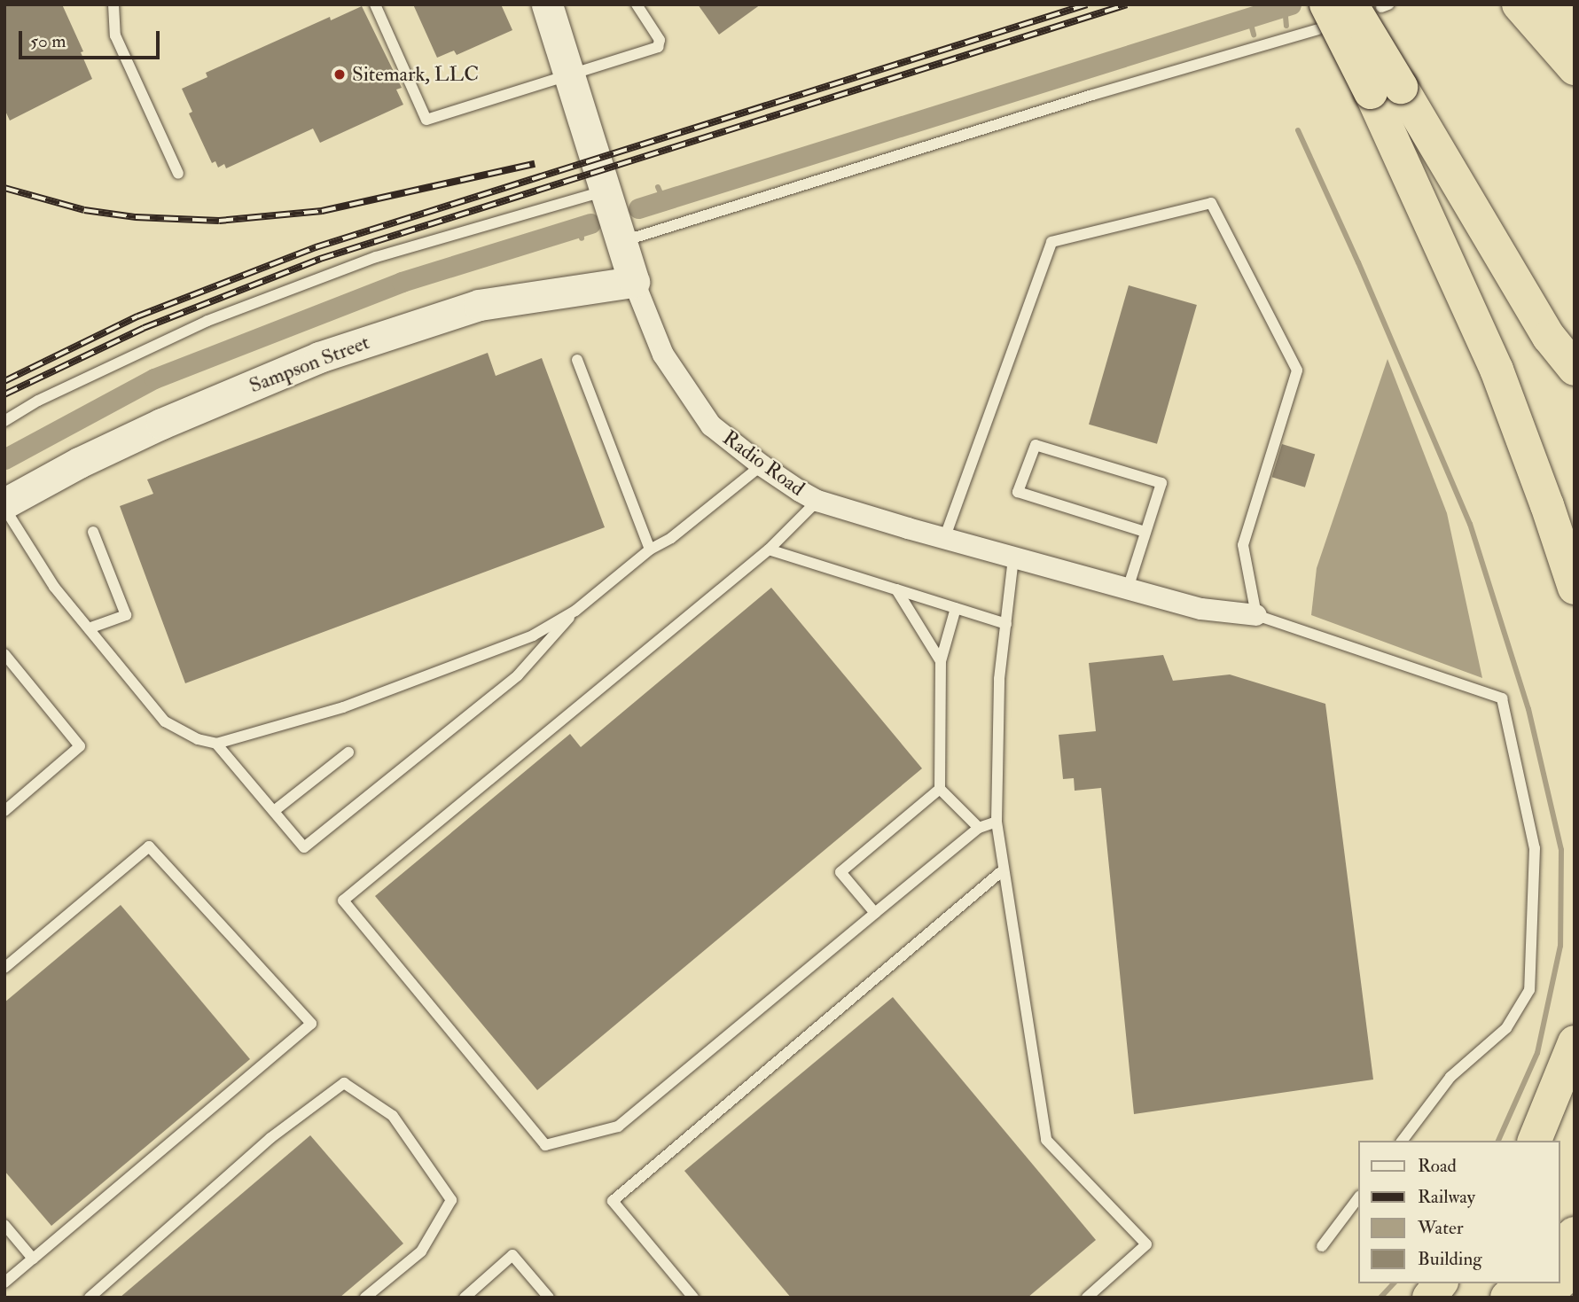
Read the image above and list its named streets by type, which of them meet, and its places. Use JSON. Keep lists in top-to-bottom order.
{
  "streets": {
    "street": ["Sampson Street", "Radio Road"]
  },
  "crossings": [
    ["Sampson Street", "Radio Road"]
  ],
  "places": ["Sitemark, LLC"],
  "legend": [
    "Road",
    "Railway",
    "Water",
    "Building"
  ],
  "scale_bar": "50 m"
}
